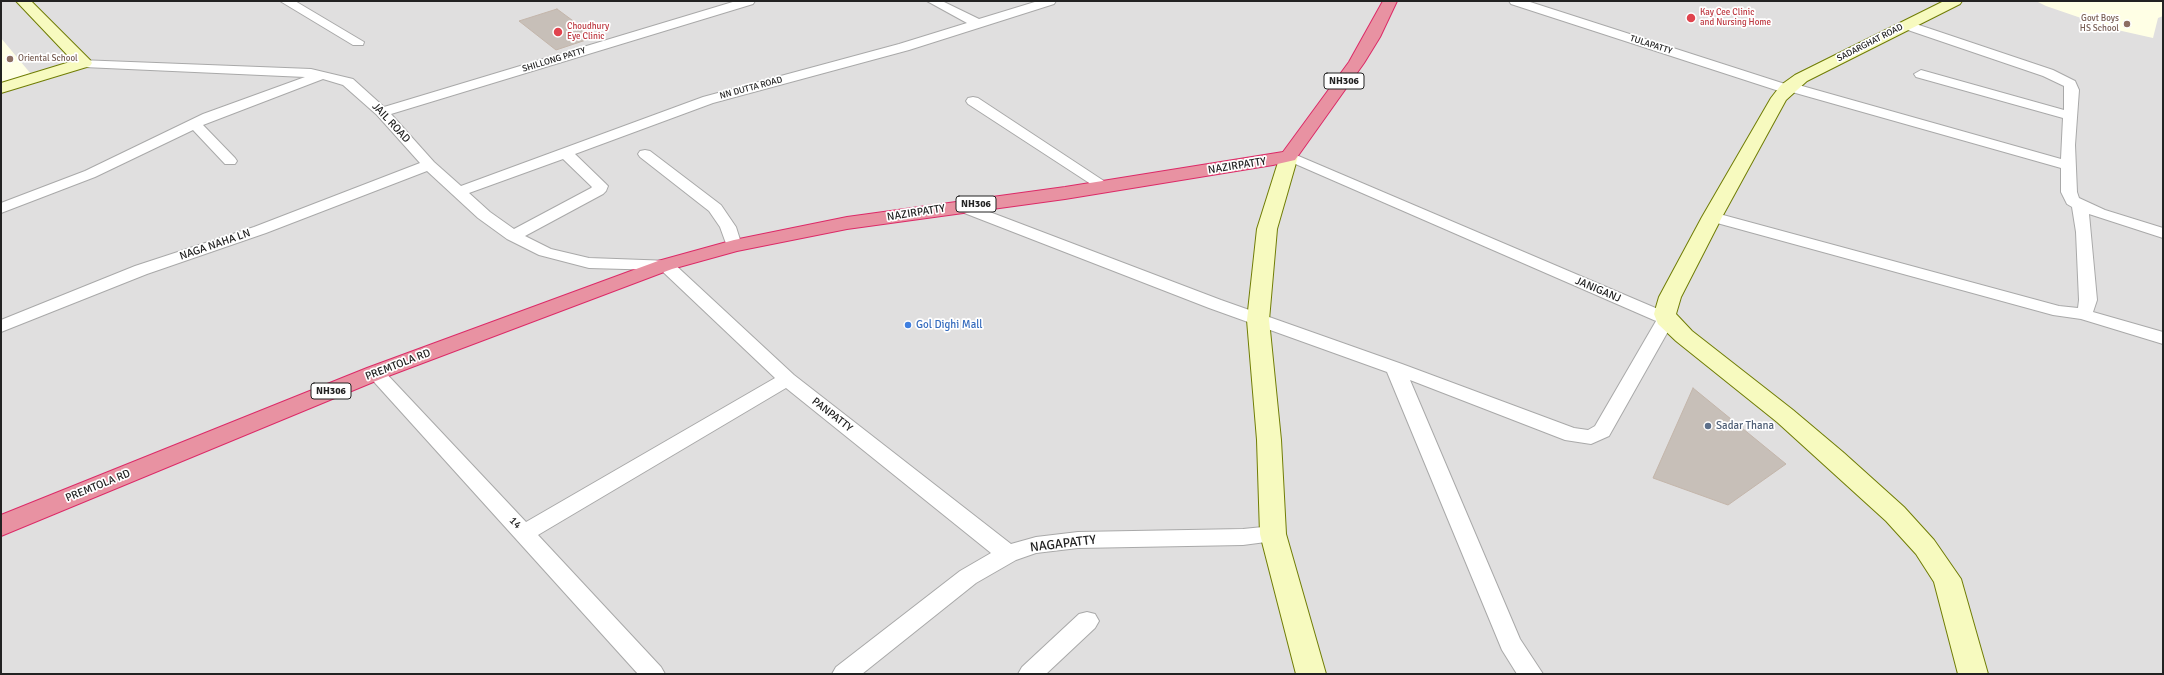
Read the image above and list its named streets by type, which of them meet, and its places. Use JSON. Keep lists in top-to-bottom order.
{
  "streets": {
    "highway": ["NH306", "NAZIRPATTY", "PREMTOLA RD"],
    "street": [
      "SADARGHAT ROAD",
      "TULAPATTY",
      "SHILLONG PATTY",
      "NN DUTTA ROAD",
      "JAIL ROAD",
      "NAGA NAHA LN",
      "JANIGANJ",
      "PANPATTY",
      "14",
      "NAGAPATTY"
    ]
  },
  "crossings": [
    ["SADARGHAT ROAD", "TULAPATTY"],
    ["SHILLONG PATTY", "JAIL ROAD"],
    ["NH306", "NAZIRPATTY"],
    ["NH306", "JANIGANJ"],
    ["NN DUTTA ROAD", "JAIL ROAD"],
    ["JAIL ROAD", "NAZIRPATTY"],
    ["JAIL ROAD", "NAGA NAHA LN"],
    ["JAIL ROAD", "PREMTOLA RD"],
    ["JAIL ROAD", "PANPATTY"],
    ["NAZIRPATTY", "JANIGANJ"],
    ["NAZIRPATTY", "PREMTOLA RD"],
    ["NAZIRPATTY", "PANPATTY"],
    ["PREMTOLA RD", "PANPATTY"],
    ["PREMTOLA RD", "14"],
    ["PANPATTY", "NAGAPATTY"]
  ],
  "places": [
    "Kay Cee Clinic and Nursing Home",
    "Govt Boys HS School",
    "Choudhury Eye Clinic",
    "Oriental School",
    "Gol Dighi Mall",
    "Sadar Thana"
  ]
}
